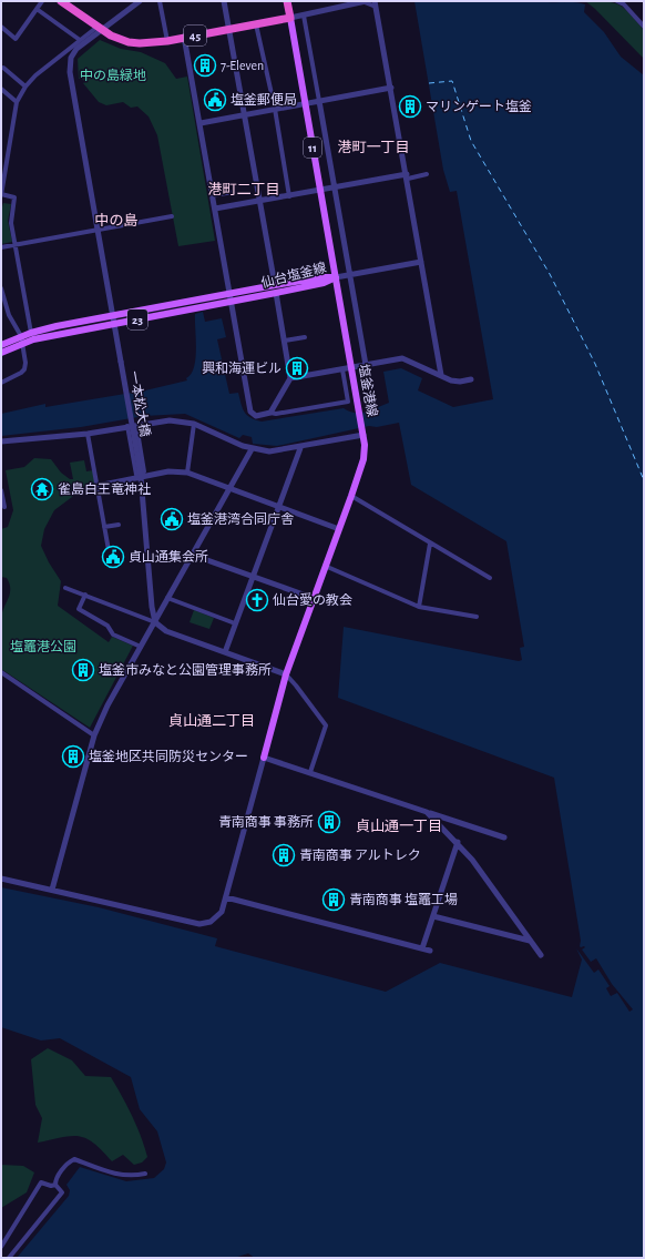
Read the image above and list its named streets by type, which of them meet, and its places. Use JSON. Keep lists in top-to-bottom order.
{
  "streets": {
    "highway": ["45"],
    "main road": [
      "11",
      "仙台塩釜線",
      "23",
      "塩釜港線"
    ],
    "street": ["一本松大橋"]
  },
  "crossings": [
    ["45", "塩釜港線"],
    ["45", "一本松大橋"],
    ["仙台塩釜線", "塩釜港線"],
    ["仙台塩釜線", "一本松大橋"]
  ],
  "districts": [
    "港町一丁目",
    "港町二丁目",
    "中の島",
    "貞山通二丁目",
    "貞山通一丁目"
  ],
  "parks": ["中の島緑地", "塩竈港公園"],
  "places": {
    "building": [
      "7-Eleven",
      "マリンゲート塩釜",
      "興和海運ビル",
      "塩釜市みなと公園管理事務所",
      "塩釜地区共同防災センター",
      "青南商事 事務所",
      "青南商事 アルトレク",
      "青南商事 塩竈工場"
    ],
    "public building": ["塩釜郵便局", "塩釜港湾合同庁舎", "貞山通集会所"],
    "temple": ["雀島白王竜神社"],
    "church": ["仙台愛の教会"]
  }
}
